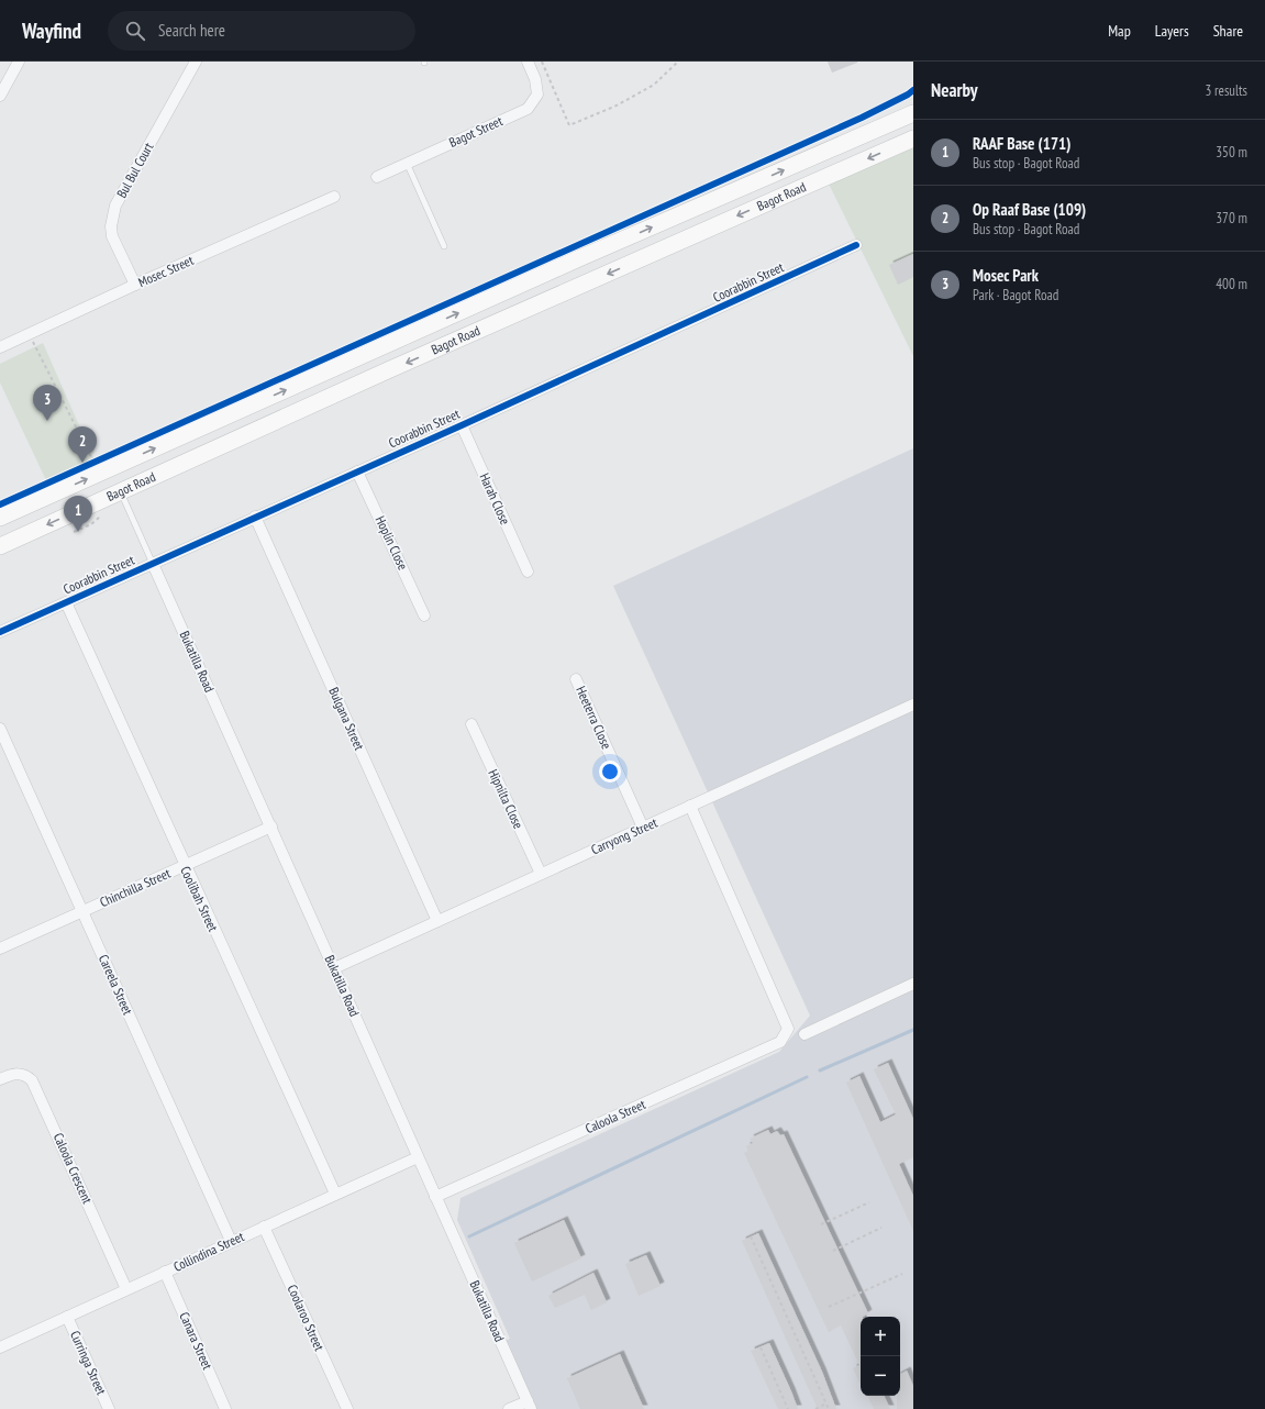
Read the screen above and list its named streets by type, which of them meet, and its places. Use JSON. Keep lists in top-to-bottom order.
{
  "streets": {
    "main road": ["Bagot Road"],
    "street": [
      "Bagot Street",
      "Bul Bul Court",
      "Mosec Street",
      "Coorabbin Street",
      "Harah Close",
      "Hoplin Close",
      "Bukatilla Road",
      "Heeterra Close",
      "Bulgana Street",
      "Hipnilta Close",
      "Carryong Street",
      "Chinchilla Street",
      "Coolibah Street",
      "Careela Street",
      "Caloola Street",
      "Caloola Crescent",
      "Collindina Street",
      "Coolaroo Street",
      "Canara Street",
      "Curringa Street"
    ]
  },
  "crossings": [
    ["Bul Bul Court", "Mosec Street"],
    ["Coorabbin Street", "Harah Close"],
    ["Coorabbin Street", "Hoplin Close"],
    ["Coorabbin Street", "Bukatilla Road"],
    ["Coorabbin Street", "Bulgana Street"],
    ["Coorabbin Street", "Coolibah Street"],
    ["Bukatilla Road", "Carryong Street"],
    ["Bukatilla Road", "Chinchilla Street"],
    ["Bukatilla Road", "Caloola Street"],
    ["Bukatilla Road", "Collindina Street"],
    ["Heeterra Close", "Carryong Street"],
    ["Bulgana Street", "Carryong Street"],
    ["Hipnilta Close", "Carryong Street"],
    ["Carryong Street", "Caloola Street"],
    ["Chinchilla Street", "Coolibah Street"],
    ["Chinchilla Street", "Careela Street"],
    ["Coolibah Street", "Collindina Street"],
    ["Careela Street", "Collindina Street"],
    ["Caloola Crescent", "Collindina Street"],
    ["Collindina Street", "Coolaroo Street"],
    ["Collindina Street", "Canara Street"],
    ["Collindina Street", "Curringa Street"]
  ],
  "page": {
    "header": "Wayfind",
    "search": "Search here",
    "nav": ["Map", "Layers", "Share"],
    "heading": ["Nearby", "3 results"],
    "list": [
      {
        "mark": "1",
        "name": "RAAF Base (171)",
        "note": "Bus stop · Bagot Road",
        "value": "350 m"
      },
      {
        "mark": "2",
        "name": "Op Raaf Base (109)",
        "note": "Bus stop · Bagot Road",
        "value": "370 m"
      },
      {
        "mark": "3",
        "name": "Mosec Park",
        "note": "Park · Bagot Road",
        "value": "400 m"
      }
    ],
    "pins": ["3", "2", "1"],
    "map_buttons": ["+", "−"]
  }
}
